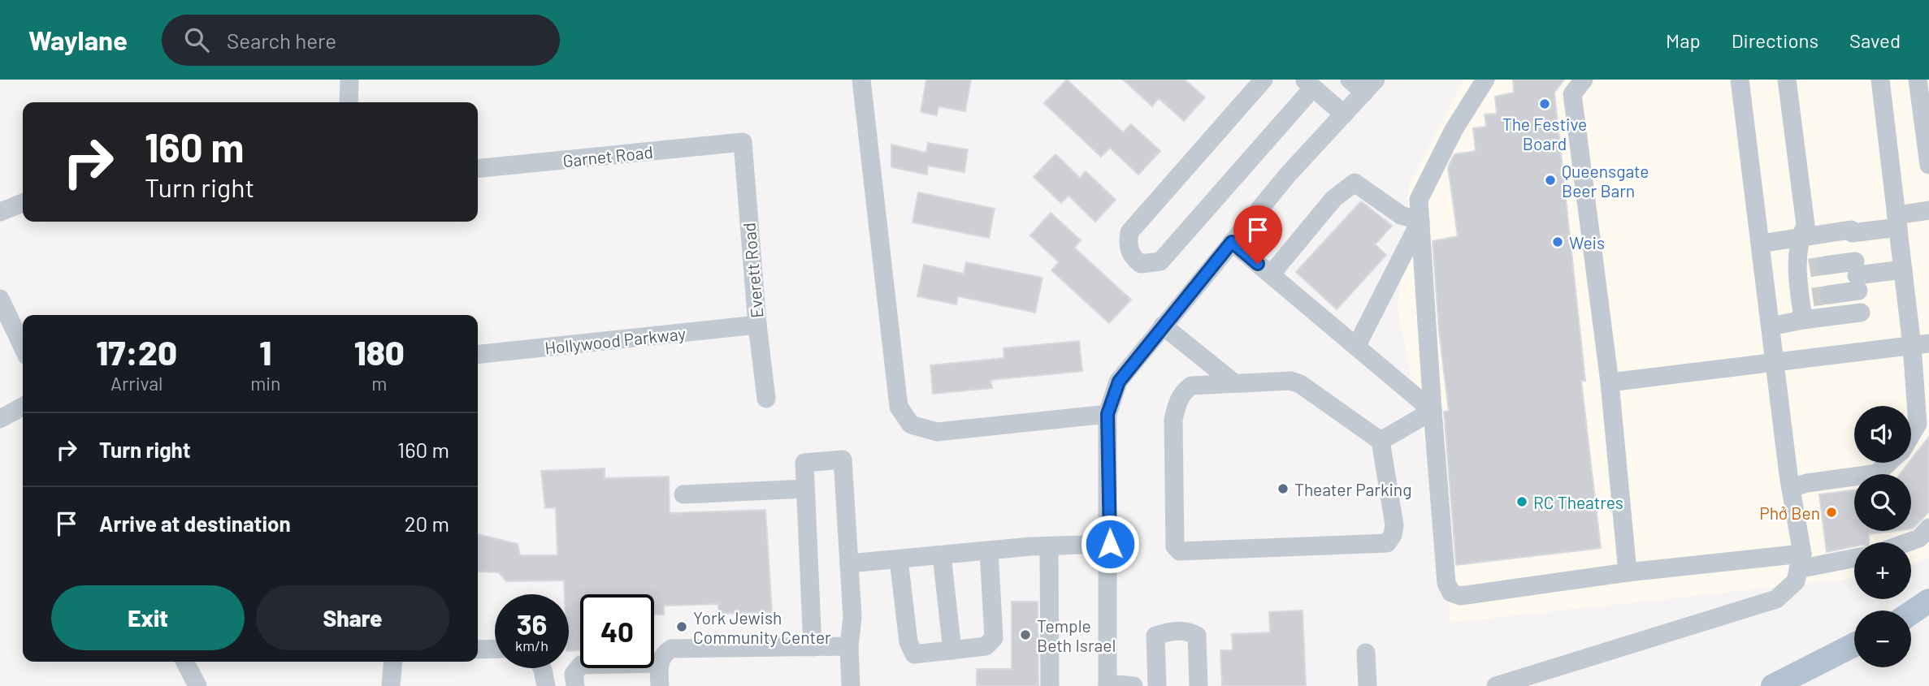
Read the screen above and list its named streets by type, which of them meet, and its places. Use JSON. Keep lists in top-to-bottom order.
{
  "streets": {
    "street": ["Garnet Road", "Everett Road", "Hollywood Parkway"]
  },
  "crossings": [
    ["Garnet Road", "Everett Road"],
    ["Everett Road", "Hollywood Parkway"]
  ],
  "places": [
    "The Festive Board",
    "Queensgate Beer Barn",
    "Weis",
    "Theater Parking",
    "RC Theatres",
    "Phở Ben",
    "York Jewish Community Center",
    "Temple Beth Israel"
  ],
  "page": {
    "header": "Waylane",
    "search": "Search here",
    "nav": ["Map", "Directions", "Saved"],
    "turn": ["160 m", "Turn right"],
    "eta": [
      "17:20",
      "Arrival",
      "1",
      "min",
      "180",
      "m"
    ],
    "map_buttons": ["+", "−"],
    "list": [
      {
        "name": "Turn right",
        "value": "160 m"
      },
      {
        "name": "Arrive at destination",
        "value": "20 m"
      }
    ],
    "buttons": ["Exit", "Share"],
    "speed": "36 km/h",
    "limit": "40"
  }
}
